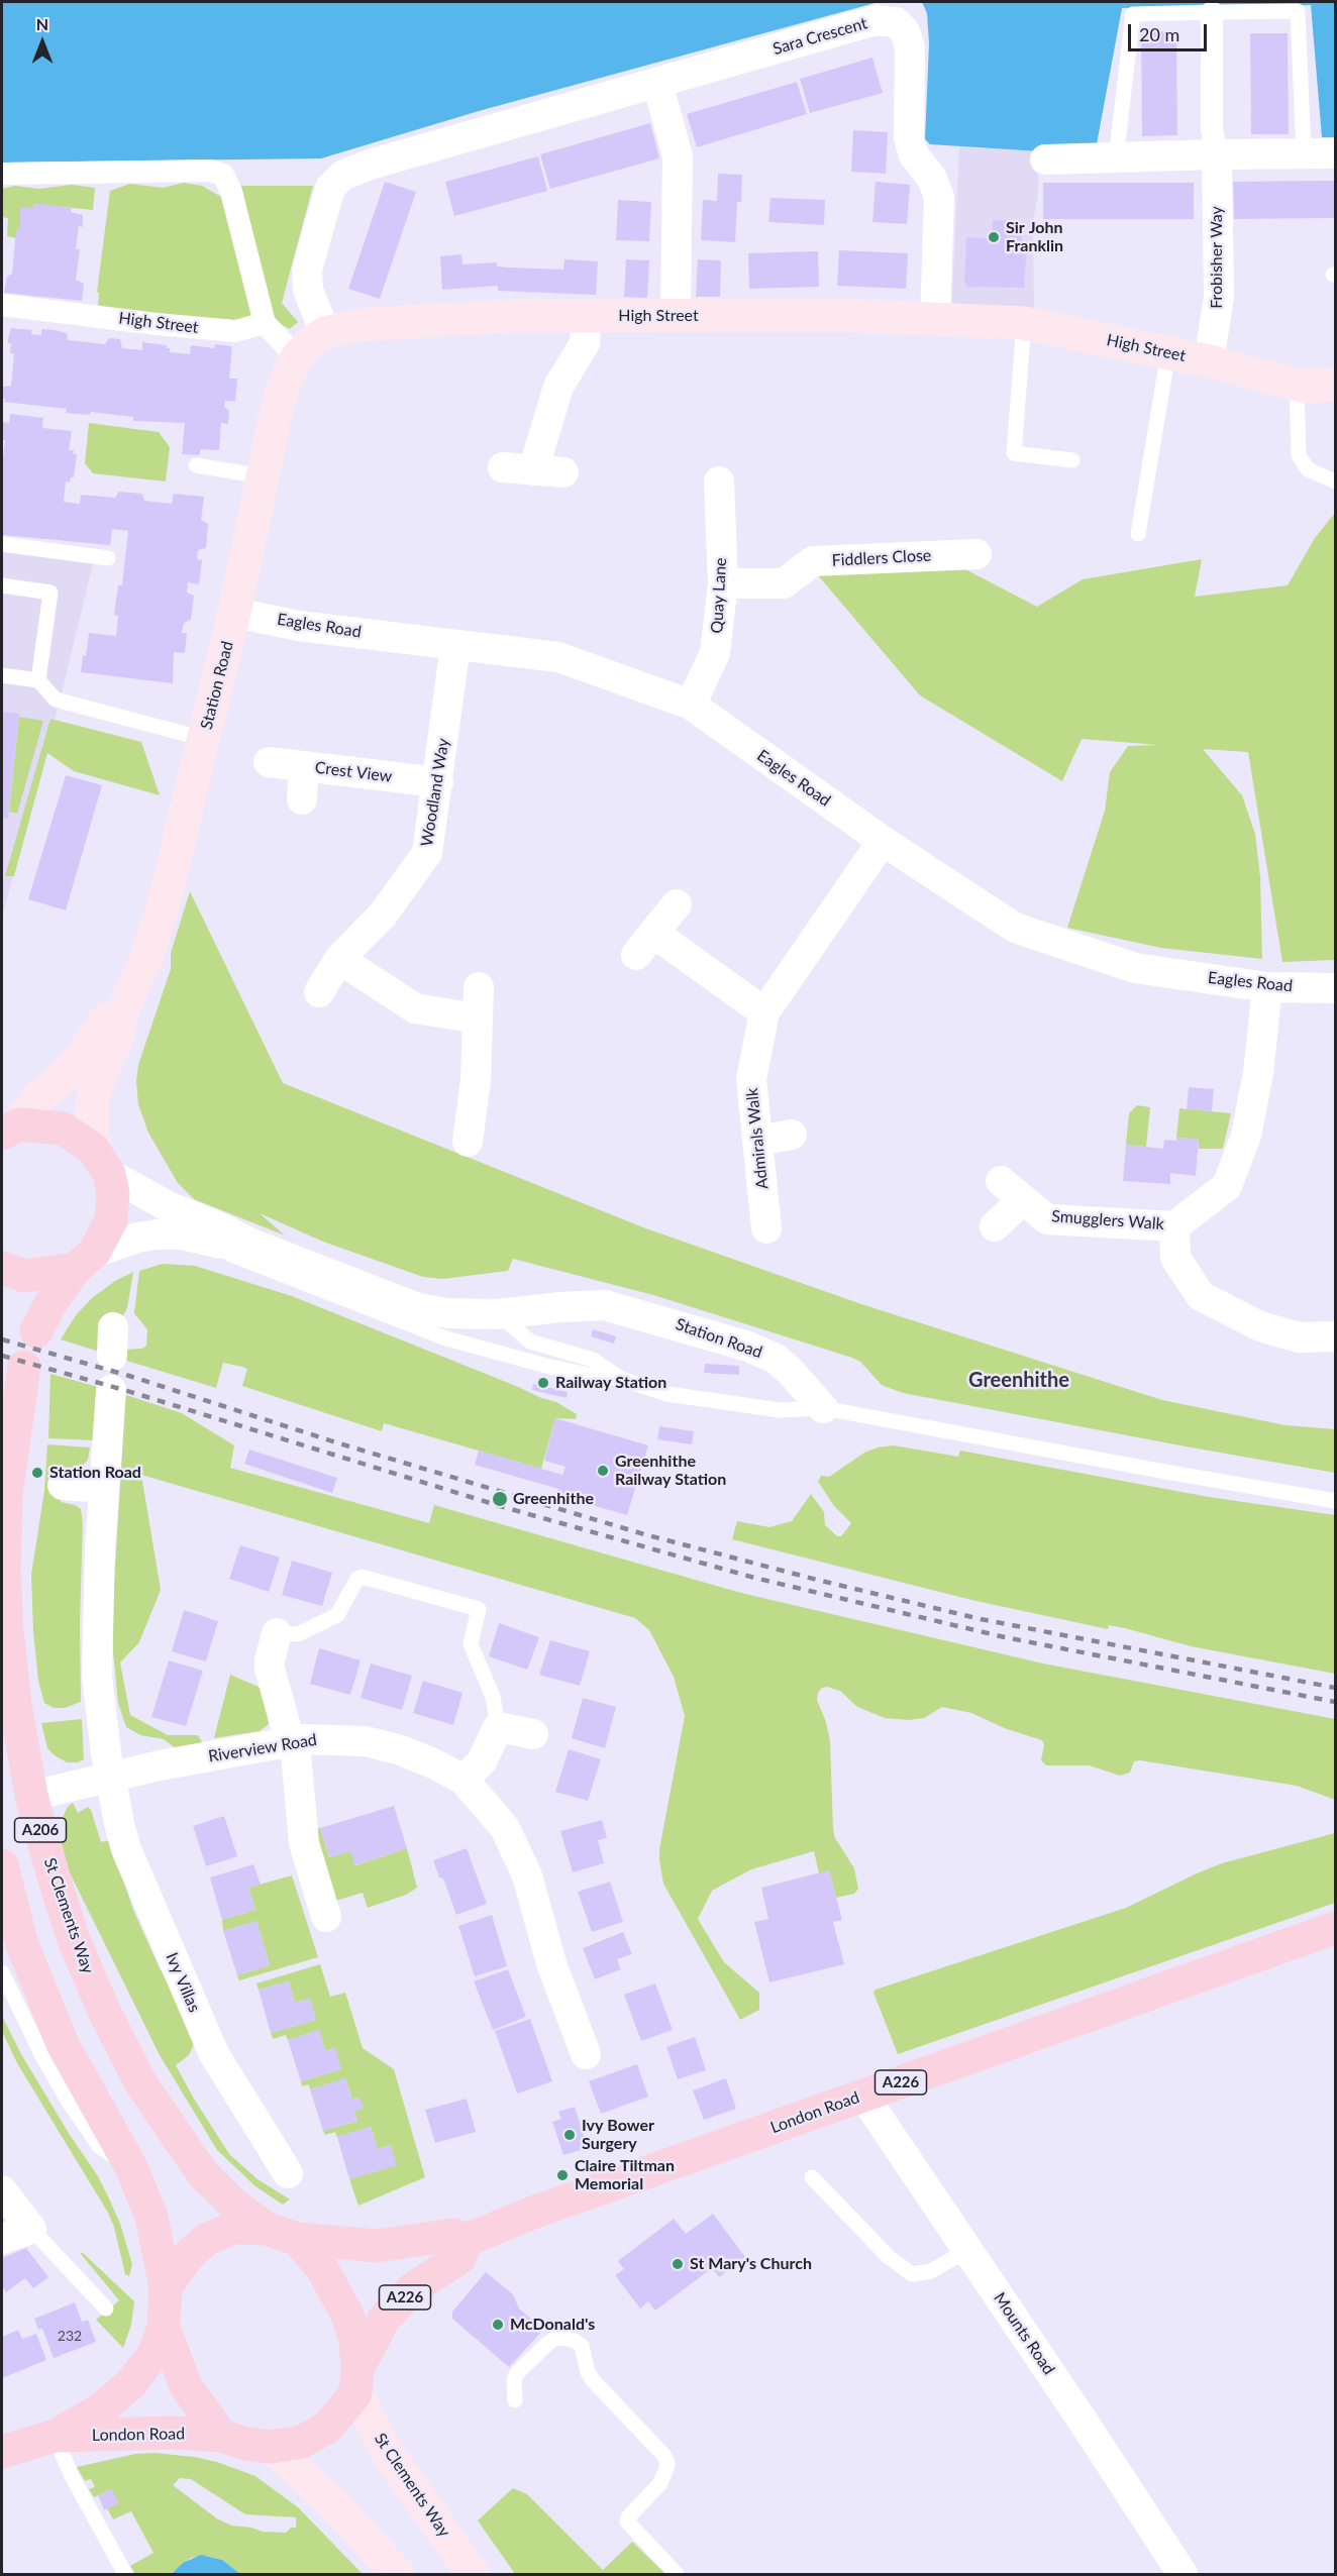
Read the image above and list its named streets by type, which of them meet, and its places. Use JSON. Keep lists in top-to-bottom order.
{
  "streets": {
    "main road": [
      "High Street",
      "Station Road",
      "A206",
      "St Clements Way",
      "A226",
      "London Road"
    ],
    "street": [
      "Sara Crescent",
      "Frobisher Way",
      "Fiddlers Close",
      "Quay Lane",
      "Eagles Road",
      "Crest View",
      "Woodland Way",
      "Admirals Walk",
      "Smugglers Walk",
      "Riverview Road",
      "Ivy Villas",
      "Mounts Road"
    ]
  },
  "crossings": [
    ["Sara Crescent", "High Street"],
    ["Frobisher Way", "High Street"],
    ["High Street", "Station Road"],
    ["Fiddlers Close", "Quay Lane"],
    ["Quay Lane", "Eagles Road"],
    ["Eagles Road", "Station Road"],
    ["Eagles Road", "Woodland Way"],
    ["Eagles Road", "Admirals Walk"],
    ["Eagles Road", "Smugglers Walk"],
    ["Crest View", "Woodland Way"],
    ["Riverview Road", "St Clements Way"],
    ["Riverview Road", "Ivy Villas"],
    ["St Clements Way", "A226"],
    ["St Clements Way", "London Road"],
    ["A226", "London Road"],
    ["London Road", "Mounts Road"]
  ],
  "districts": ["Greenhithe"],
  "places": [
    "Sir John Franklin",
    "Railway Station",
    "Greenhithe Railway Station",
    "Station Road",
    "Greenhithe",
    "Ivy Bower Surgery",
    "Claire Tiltman Memorial",
    "St Mary's Church",
    "McDonald's"
  ],
  "house_numbers": ["232"],
  "scale_bar": "20 m",
  "north": "top"
}
